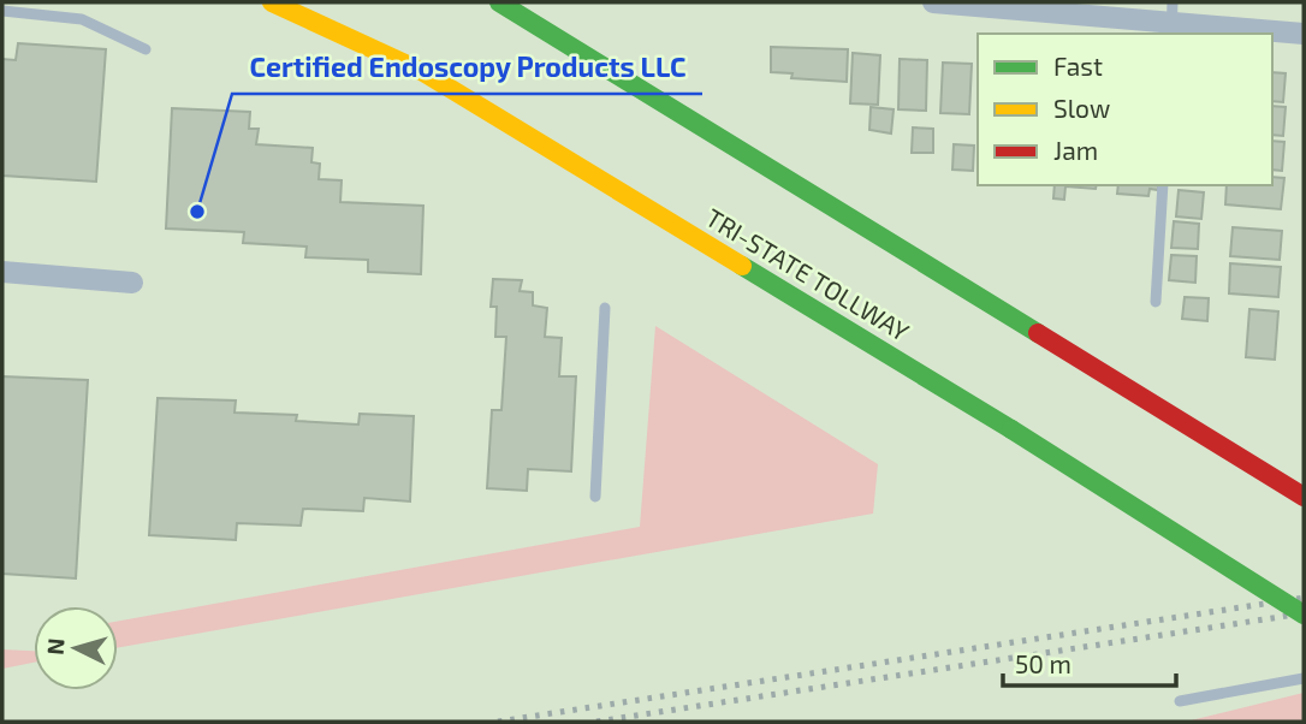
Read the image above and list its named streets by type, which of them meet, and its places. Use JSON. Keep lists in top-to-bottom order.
{
  "streets": {
    "highway": ["TRI-STATE TOLLWAY"]
  },
  "places": ["Certified Endoscopy Products LLC"],
  "legend": ["Fast", "Slow", "Jam"],
  "scale_bar": "50 m",
  "north": "left"
}
